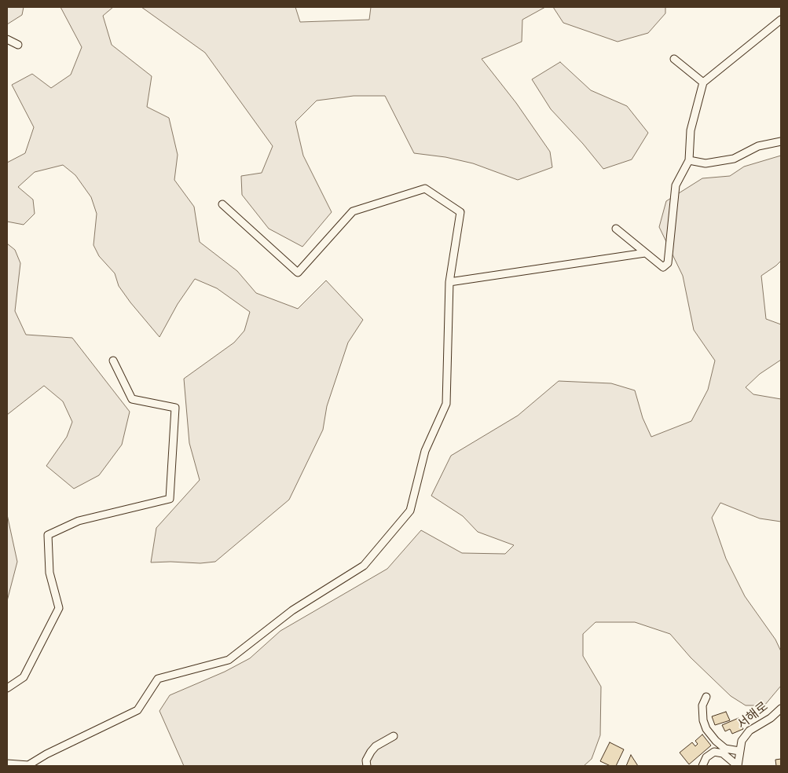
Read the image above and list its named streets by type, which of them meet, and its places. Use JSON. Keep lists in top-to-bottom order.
{
  "streets": {
    "street": ["서해로"]
  }
}
